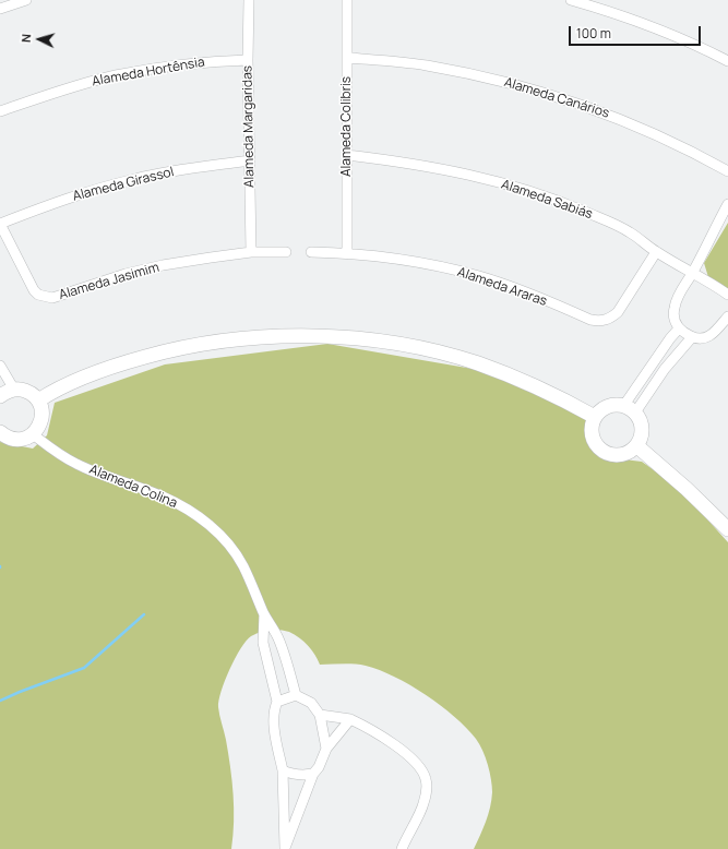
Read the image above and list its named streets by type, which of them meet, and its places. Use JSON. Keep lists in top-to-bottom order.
{
  "streets": {
    "street": [
      "Alameda Hortênsia",
      "Alameda Canários",
      "Alameda Margaridas",
      "Alameda Colibris",
      "Alameda Girassol",
      "Alameda Sabiás",
      "Alameda Jasimim",
      "Alameda Araras",
      "Alameda Colina"
    ]
  },
  "crossings": [
    ["Alameda Hortênsia", "Alameda Margaridas"],
    ["Alameda Canários", "Alameda Colibris"],
    ["Alameda Margaridas", "Alameda Girassol"],
    ["Alameda Margaridas", "Alameda Jasimim"],
    ["Alameda Colibris", "Alameda Sabiás"],
    ["Alameda Colibris", "Alameda Araras"],
    ["Alameda Girassol", "Alameda Jasimim"],
    ["Alameda Sabiás", "Alameda Araras"]
  ],
  "scale_bar": "100 m",
  "north": "left"
}
